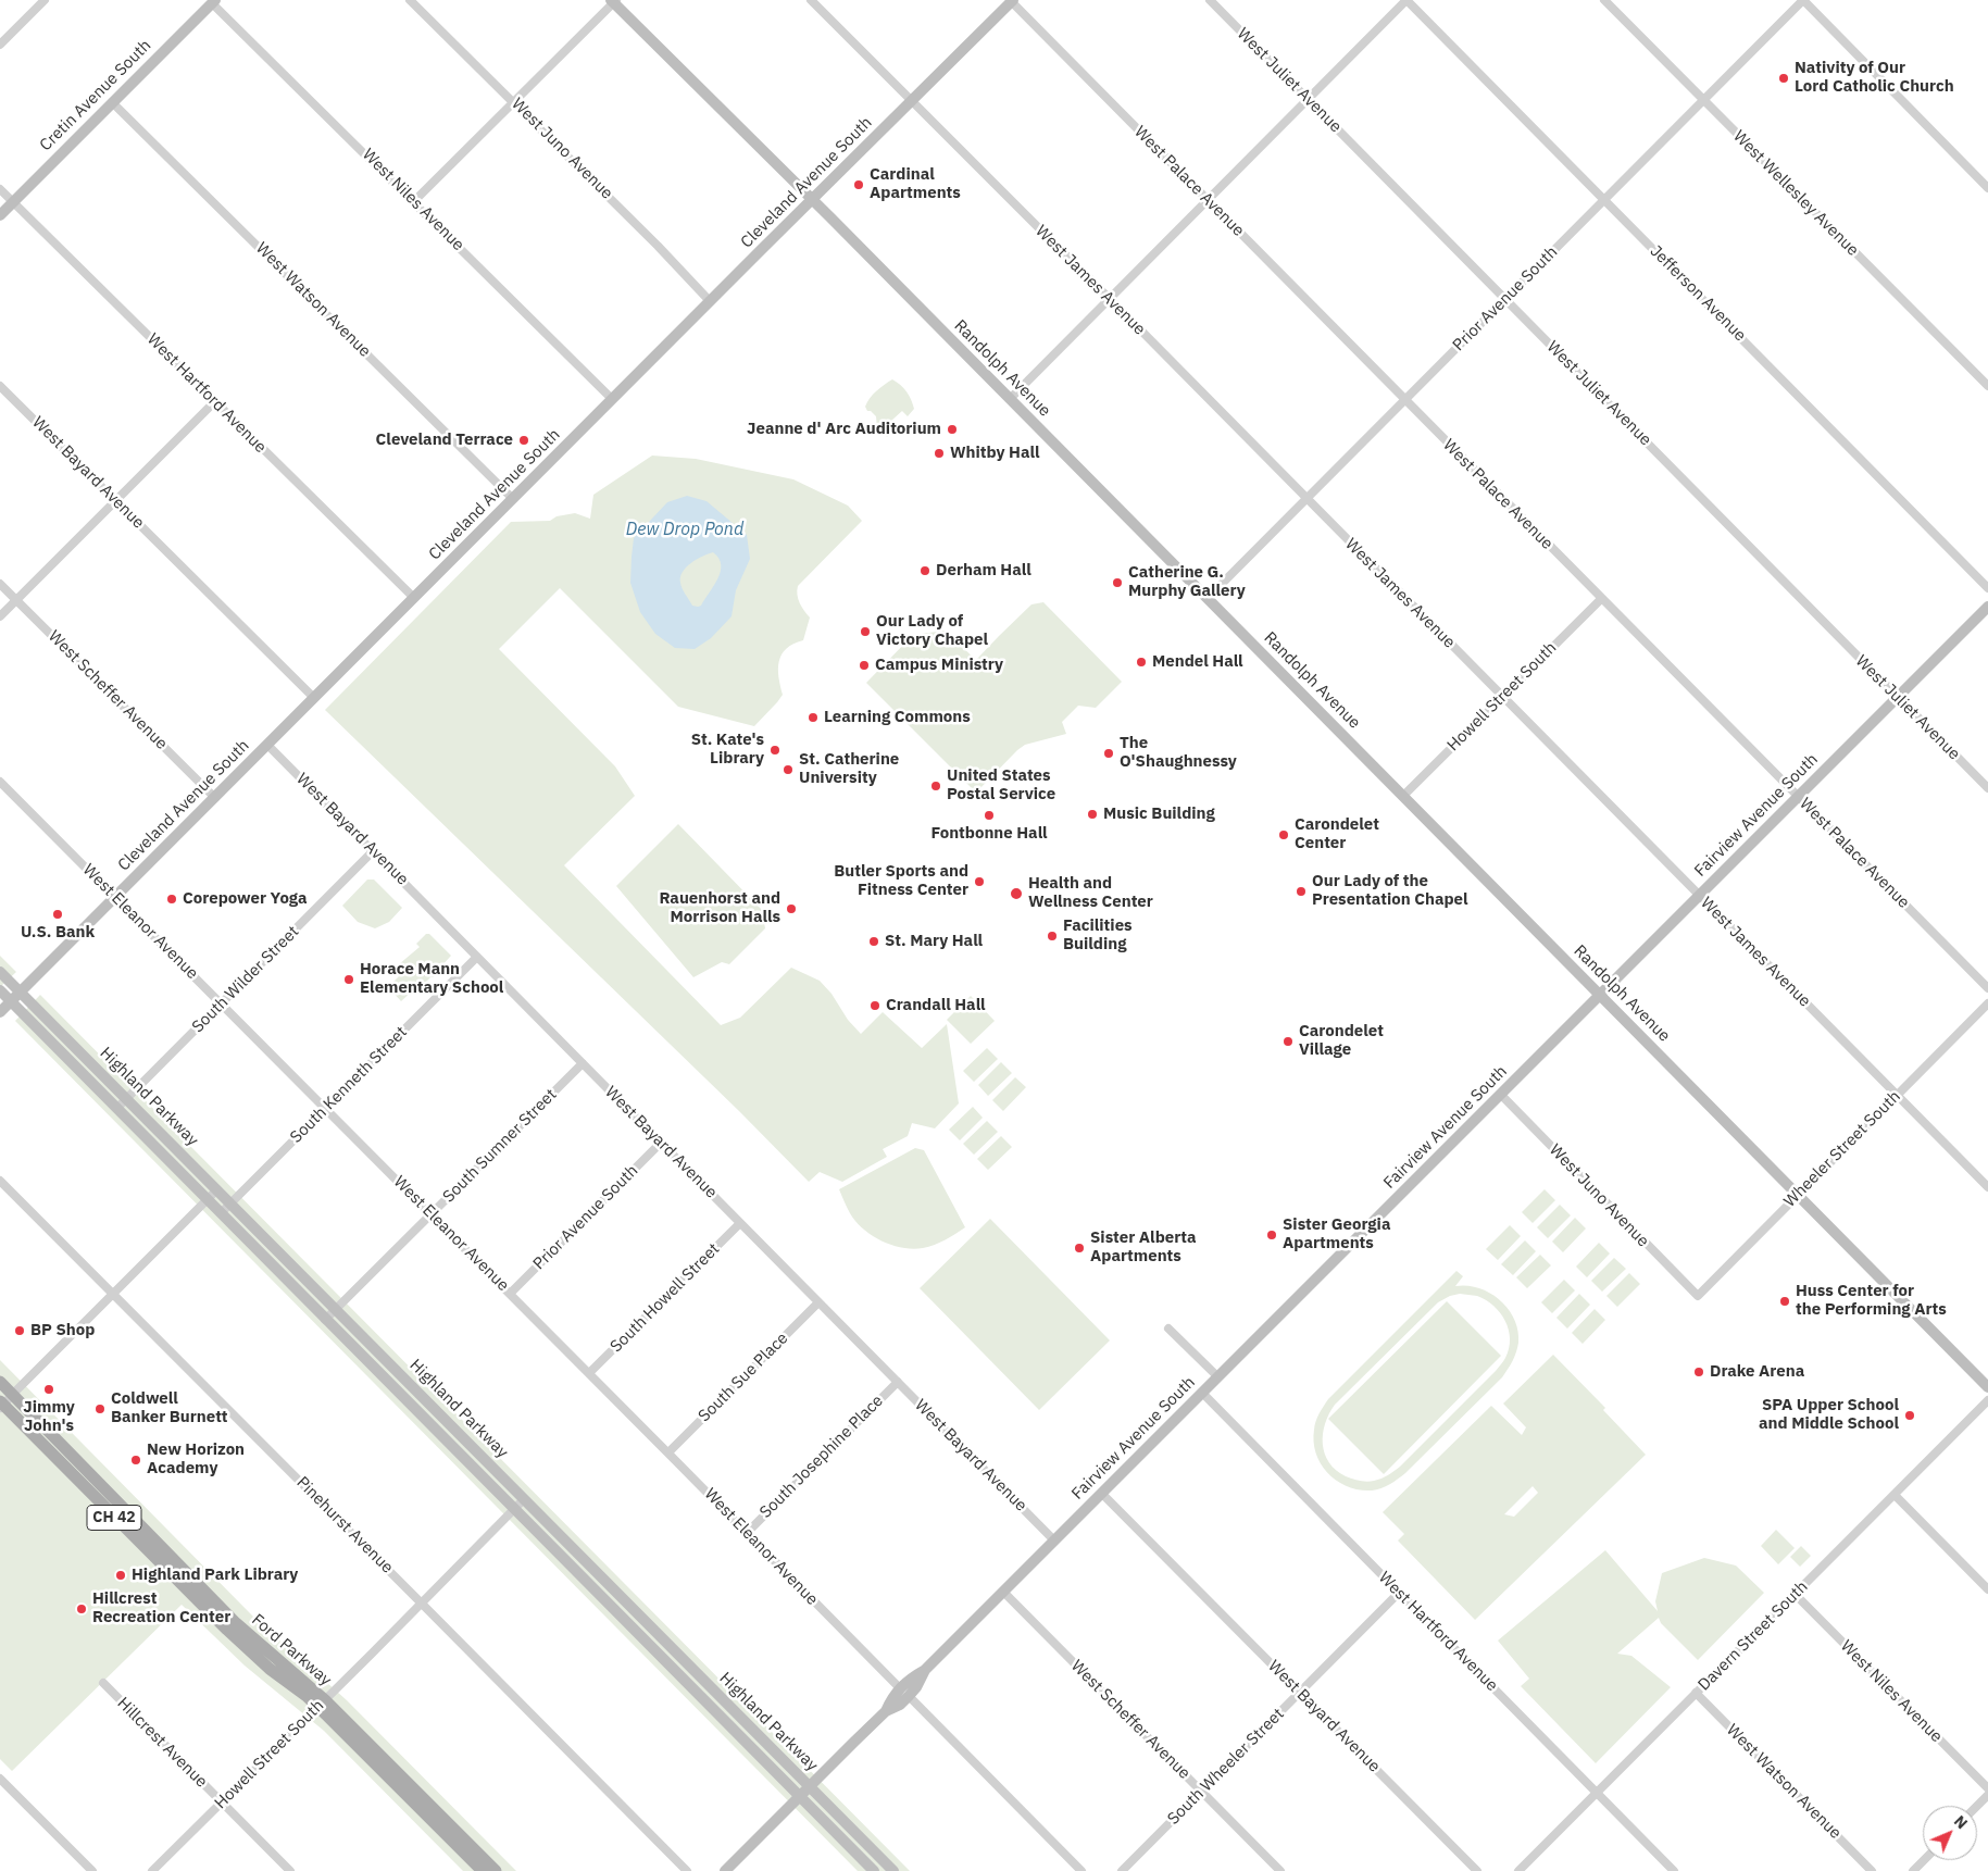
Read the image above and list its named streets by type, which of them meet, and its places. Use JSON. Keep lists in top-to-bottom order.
{
  "streets": {
    "main road": ["CH 42", "Ford Parkway"],
    "street": [
      "West Juliet Avenue",
      "Cretin Avenue South",
      "West Juno Avenue",
      "West Palace Avenue",
      "Cleveland Avenue South",
      "West Wellesley Avenue",
      "West Niles Avenue",
      "West James Avenue",
      "Jefferson Avenue",
      "Prior Avenue South",
      "West Watson Avenue",
      "Randolph Avenue",
      "West Hartford Avenue",
      "West Bayard Avenue",
      "West Scheffer Avenue",
      "Howell Street South",
      "Fairview Avenue South",
      "West Eleanor Avenue",
      "South Wilder Street",
      "South Kenneth Street",
      "Highland Parkway",
      "South Sumner Street",
      "Wheeler Street South",
      "South Howell Street",
      "South Sue Place",
      "South Josephine Place",
      "Pinehurst Avenue",
      "Davern Street South",
      "Hillcrest Avenue",
      "South Wheeler Street"
    ]
  },
  "crossings": [
    ["West Juliet Avenue", "Prior Avenue South"],
    ["West Juliet Avenue", "Fairview Avenue South"],
    ["Cretin Avenue South", "West Niles Avenue"],
    ["Cretin Avenue South", "West Watson Avenue"],
    ["Cretin Avenue South", "West Hartford Avenue"],
    ["West Juno Avenue", "Cleveland Avenue South"],
    ["West Juno Avenue", "Fairview Avenue South"],
    ["West Juno Avenue", "Wheeler Street South"],
    ["West Palace Avenue", "Cleveland Avenue South"],
    ["West Palace Avenue", "Prior Avenue South"],
    ["West Palace Avenue", "Howell Street South"],
    ["West Palace Avenue", "Fairview Avenue South"],
    ["Cleveland Avenue South", "West Niles Avenue"],
    ["Cleveland Avenue South", "West James Avenue"],
    ["Cleveland Avenue South", "West Watson Avenue"],
    ["Cleveland Avenue South", "Randolph Avenue"],
    ["Cleveland Avenue South", "West Hartford Avenue"],
    ["Cleveland Avenue South", "West Bayard Avenue"],
    ["Cleveland Avenue South", "West Scheffer Avenue"],
    ["Cleveland Avenue South", "West Eleanor Avenue"],
    ["Cleveland Avenue South", "Highland Parkway"],
    ["West Wellesley Avenue", "Prior Avenue South"],
    ["West Niles Avenue", "Davern Street South"],
    ["West James Avenue", "Prior Avenue South"],
    ["West James Avenue", "Howell Street South"],
    ["West James Avenue", "Fairview Avenue South"],
    ["West James Avenue", "Wheeler Street South"],
    ["Jefferson Avenue", "Prior Avenue South"],
    ["Prior Avenue South", "Randolph Avenue"],
    ["Prior Avenue South", "West Bayard Avenue"],
    ["Prior Avenue South", "West Eleanor Avenue"],
    ["West Watson Avenue", "Davern Street South"],
    ["Randolph Avenue", "Howell Street South"],
    ["Randolph Avenue", "Fairview Avenue South"],
    ["Randolph Avenue", "Wheeler Street South"],
    ["West Hartford Avenue", "Fairview Avenue South"],
    ["West Hartford Avenue", "Davern Street South"],
    ["West Hartford Avenue", "South Wheeler Street"],
    ["West Bayard Avenue", "Fairview Avenue South"],
    ["West Bayard Avenue", "South Wilder Street"],
    ["West Bayard Avenue", "South Kenneth Street"],
    ["West Bayard Avenue", "South Sumner Street"],
    ["West Bayard Avenue", "South Howell Street"],
    ["West Bayard Avenue", "South Sue Place"],
    ["West Bayard Avenue", "South Josephine Place"],
    ["West Bayard Avenue", "South Wheeler Street"],
    ["West Scheffer Avenue", "Fairview Avenue South"],
    ["West Scheffer Avenue", "South Wheeler Street"],
    ["Howell Street South", "Highland Parkway"],
    ["Howell Street South", "Pinehurst Avenue"],
    ["Howell Street South", "Ford Parkway"],
    ["Howell Street South", "Hillcrest Avenue"],
    ["Fairview Avenue South", "West Eleanor Avenue"],
    ["Fairview Avenue South", "Highland Parkway"],
    ["West Eleanor Avenue", "South Wilder Street"],
    ["West Eleanor Avenue", "South Kenneth Street"],
    ["West Eleanor Avenue", "South Sumner Street"],
    ["West Eleanor Avenue", "South Howell Street"],
    ["West Eleanor Avenue", "South Sue Place"],
    ["West Eleanor Avenue", "South Josephine Place"],
    ["South Wilder Street", "Highland Parkway"],
    ["South Kenneth Street", "Highland Parkway"],
    ["Highland Parkway", "South Sumner Street"]
  ],
  "water": ["Dew Drop Pond"],
  "places": [
    "Nativity of Our Lord Catholic Church",
    "Cardinal Apartments",
    "Jeanne d' Arc Auditorium",
    "Cleveland Terrace",
    "Whitby Hall",
    "Derham Hall",
    "Catherine G. Murphy Gallery",
    "Our Lady of Victory Chapel",
    "Mendel Hall",
    "Campus Ministry",
    "Learning Commons",
    "St. Kate's Library",
    "The O'Shaughnessy",
    "St. Catherine University",
    "United States Postal Service",
    "Music Building",
    "Fontbonne Hall",
    "Carondelet Center",
    "Butler Sports and Fitness Center",
    "Our Lady of the Presentation Chapel",
    "Health and Wellness Center",
    "Corepower Yoga",
    "Rauenhorst and Morrison Halls",
    "U.S. Bank",
    "Facilities Building",
    "St. Mary Hall",
    "Horace Mann Elementary School",
    "Crandall Hall",
    "Carondelet Village",
    "Sister Georgia Apartments",
    "Sister Alberta Apartments",
    "Huss Center for the Performing Arts",
    "BP Shop",
    "Drake Arena",
    "Jimmy John's",
    "Coldwell Banker Burnett",
    "SPA Upper School and Middle School",
    "New Horizon Academy",
    "Highland Park Library",
    "Hillcrest Recreation Center"
  ],
  "north": "top right"
}
